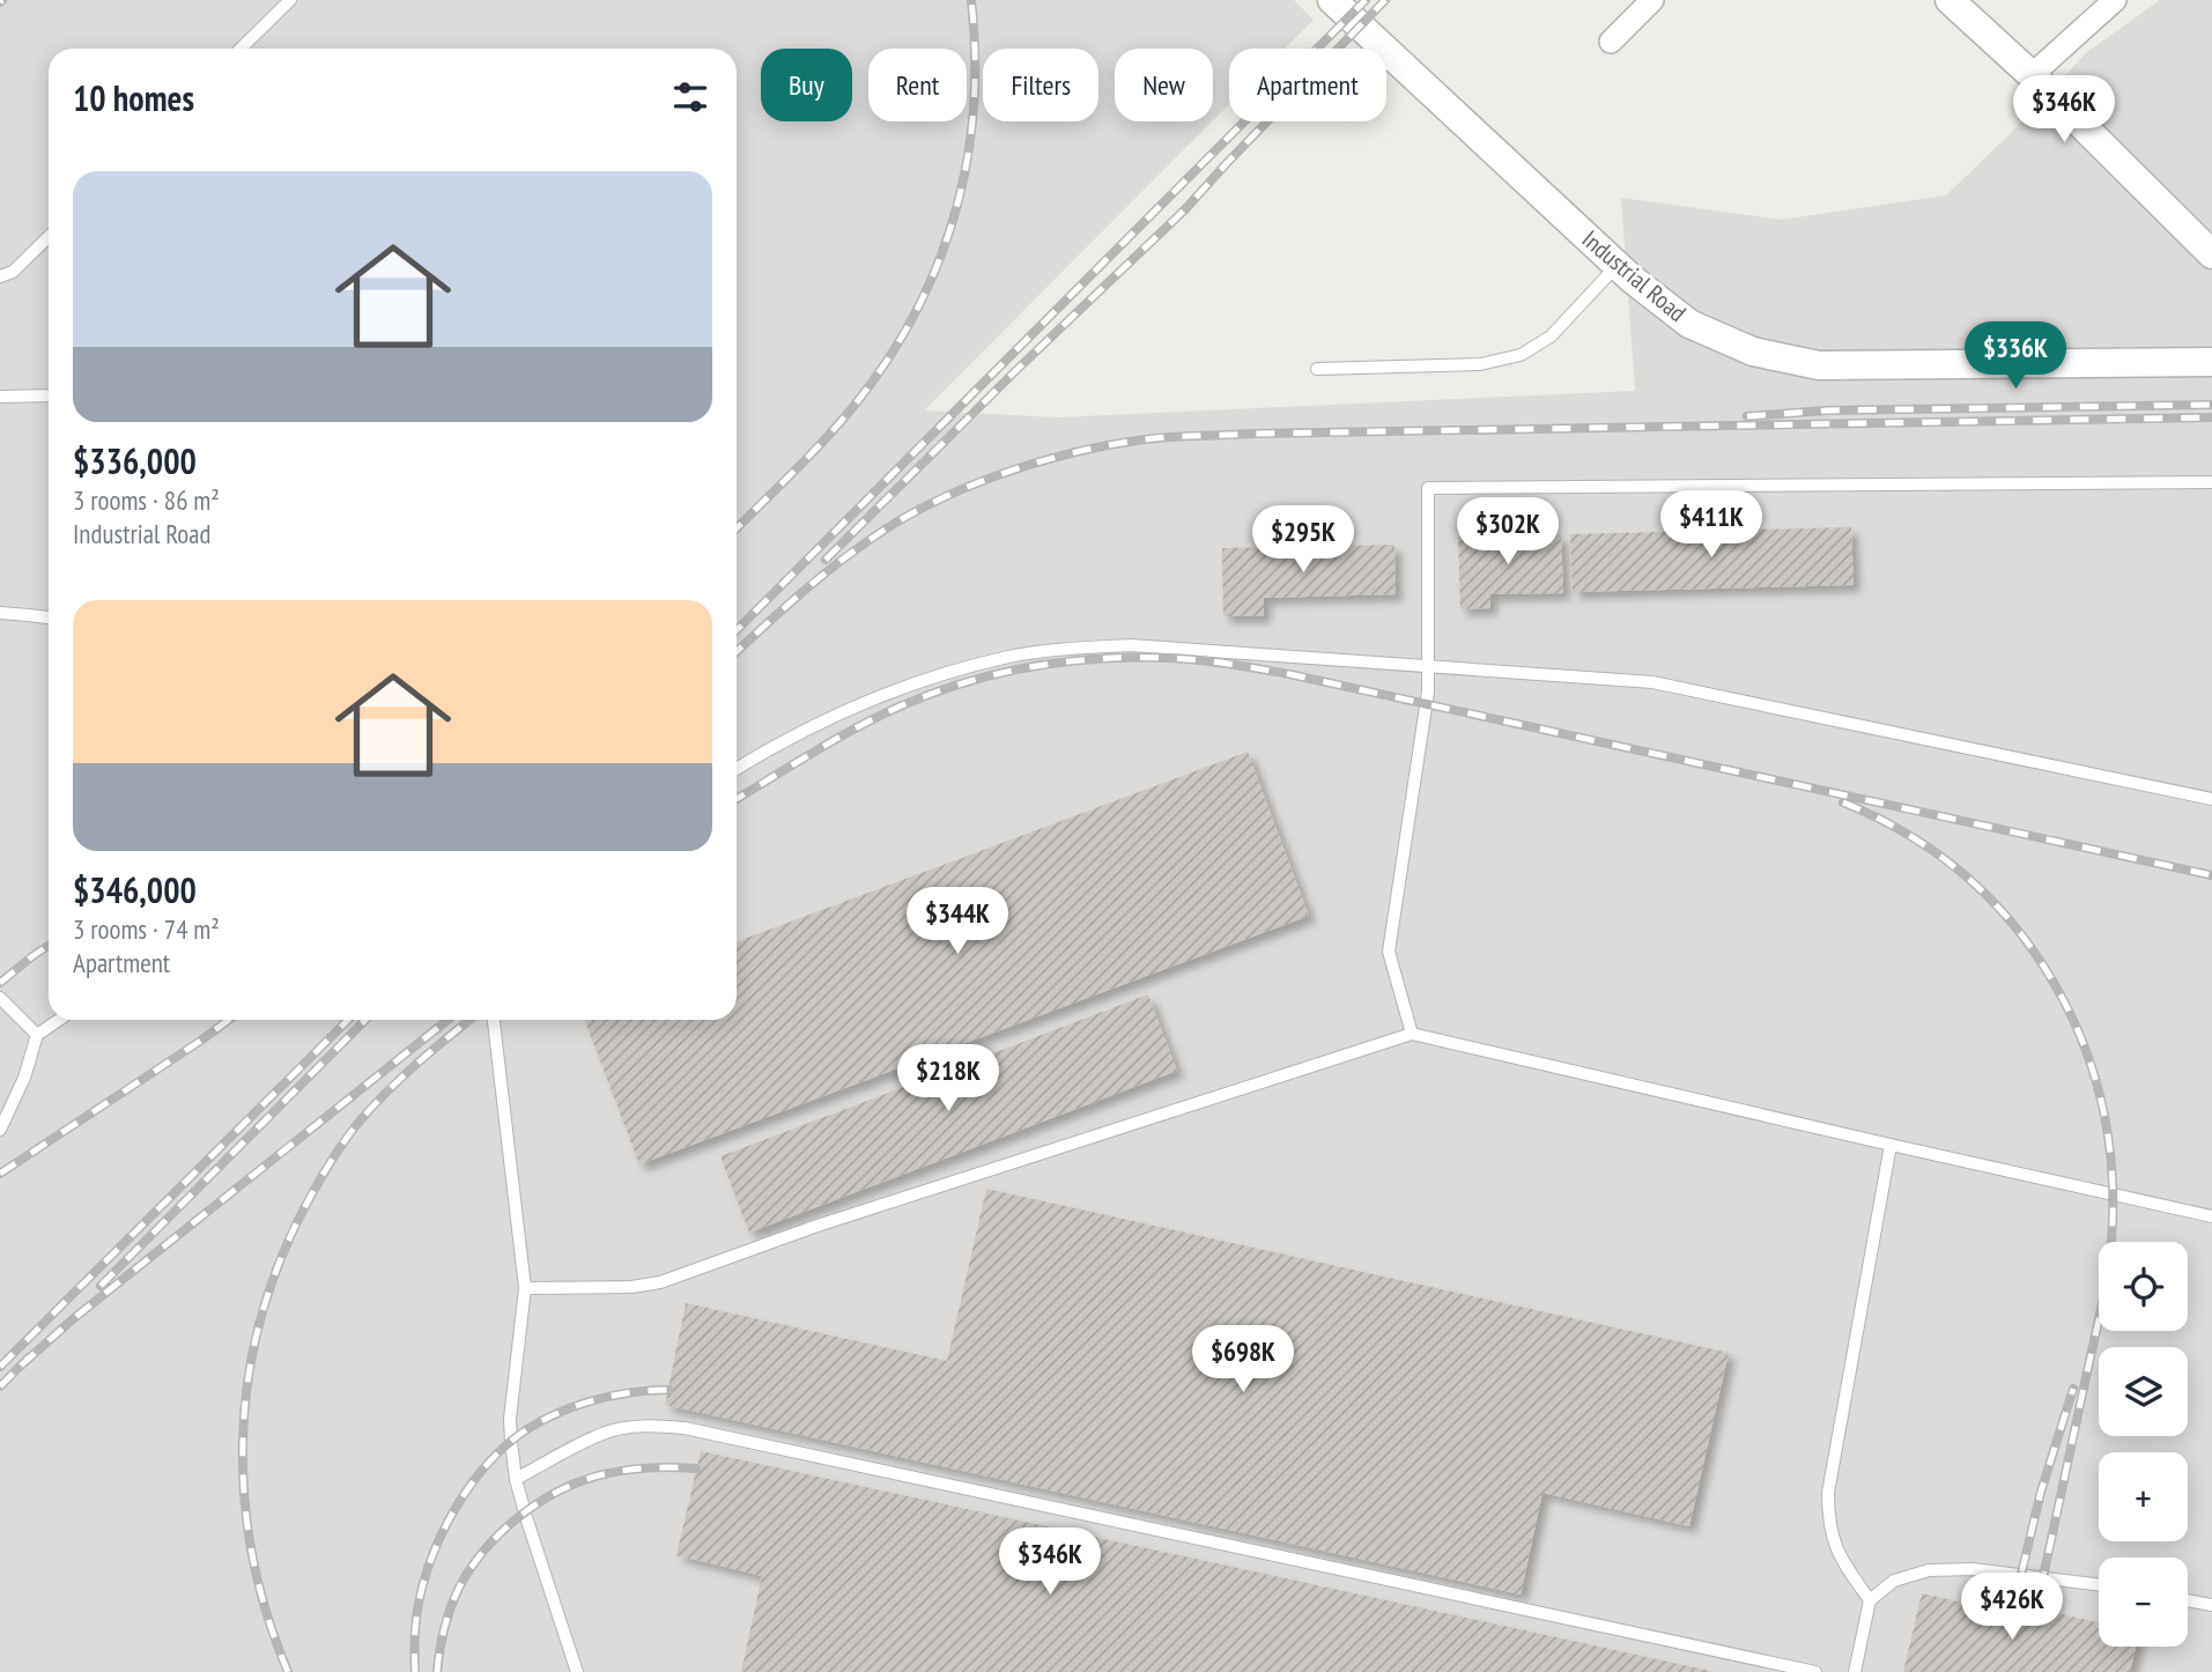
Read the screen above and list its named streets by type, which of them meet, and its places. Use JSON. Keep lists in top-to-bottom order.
{
  "streets": {
    "street": ["Industrial Road"]
  },
  "page": {
    "chip": [
      "Buy",
      "Rent",
      "Filters",
      "New",
      "Apartment"
    ],
    "heading": "10 homes",
    "price": [
      "$346K",
      "$336K",
      "$411K",
      "$302K",
      "$295K",
      "$344K",
      "$218K",
      "$698K",
      "$346K",
      "$426K"
    ],
    "list": [
      {
        "name": "$336,000",
        "note": "3 rooms · 86 m² · Industrial Road"
      },
      {
        "name": "$346,000",
        "note": "3 rooms · 74 m² · Apartment"
      }
    ],
    "map_buttons": ["+", "−"]
  }
}
